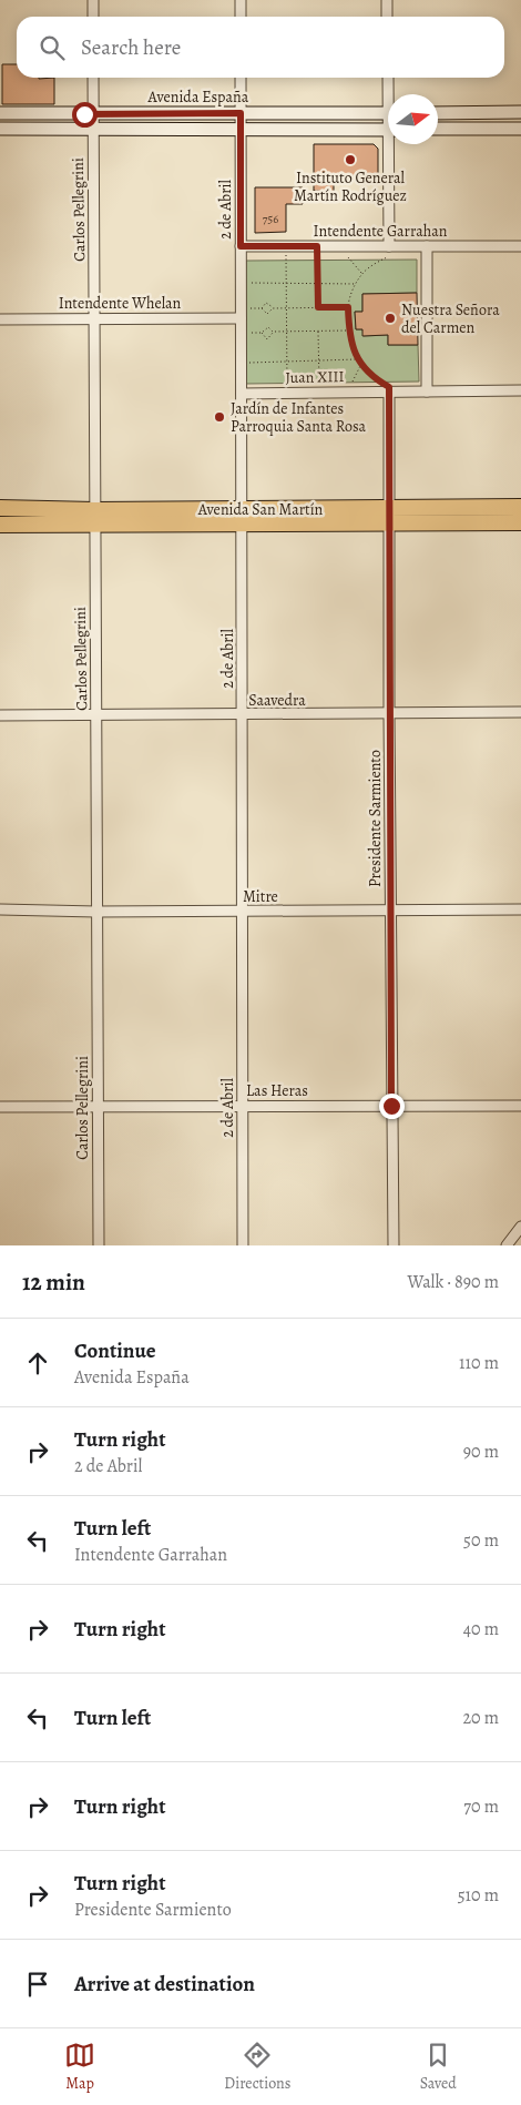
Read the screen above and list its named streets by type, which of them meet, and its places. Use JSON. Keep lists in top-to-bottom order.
{
  "streets": {
    "main road": ["Avenida España", "Avenida San Martín"],
    "street": [
      "Carlos Pellegrini",
      "2 de Abril",
      "Intendente Garrahan",
      "Intendente Whelan",
      "Juan XIII",
      "Saavedra",
      "Presidente Sarmiento",
      "Mitre",
      "Las Heras"
    ]
  },
  "crossings": [
    ["Avenida España", "Carlos Pellegrini"],
    ["Avenida España", "2 de Abril"],
    ["Carlos Pellegrini", "Intendente Whelan"],
    ["Carlos Pellegrini", "Avenida San Martín"],
    ["Carlos Pellegrini", "Saavedra"],
    ["Carlos Pellegrini", "Mitre"],
    ["Carlos Pellegrini", "Las Heras"],
    ["2 de Abril", "Intendente Garrahan"],
    ["2 de Abril", "Intendente Whelan"],
    ["2 de Abril", "Juan XIII"],
    ["2 de Abril", "Avenida San Martín"],
    ["2 de Abril", "Saavedra"],
    ["2 de Abril", "Mitre"],
    ["2 de Abril", "Las Heras"],
    ["Juan XIII", "Presidente Sarmiento"],
    ["Avenida San Martín", "Presidente Sarmiento"],
    ["Saavedra", "Presidente Sarmiento"],
    ["Presidente Sarmiento", "Mitre"],
    ["Presidente Sarmiento", "Las Heras"]
  ],
  "places": ["Instituto General Martín Rodríguez", "Nuestra Señora del Carmen", "Jardín de Infantes Parroquia Santa Rosa"],
  "house_numbers": ["756"],
  "north": "right",
  "page": {
    "search": "Search here",
    "heading": ["12 min", "Walk · 890 m"],
    "list": [
      ["Continue", "Avenida España", "110 m"],
      ["Turn right", "2 de Abril", "90 m"],
      ["Turn left", "Intendente Garrahan", "50 m"],
      ["Turn right", "40 m"],
      ["Turn left", "20 m"],
      ["Turn right", "70 m"],
      ["Turn right", "Presidente Sarmiento", "510 m"],
      "Arrive at destination"
    ],
    "nav": ["Map", "Directions", "Saved"]
  }
}
